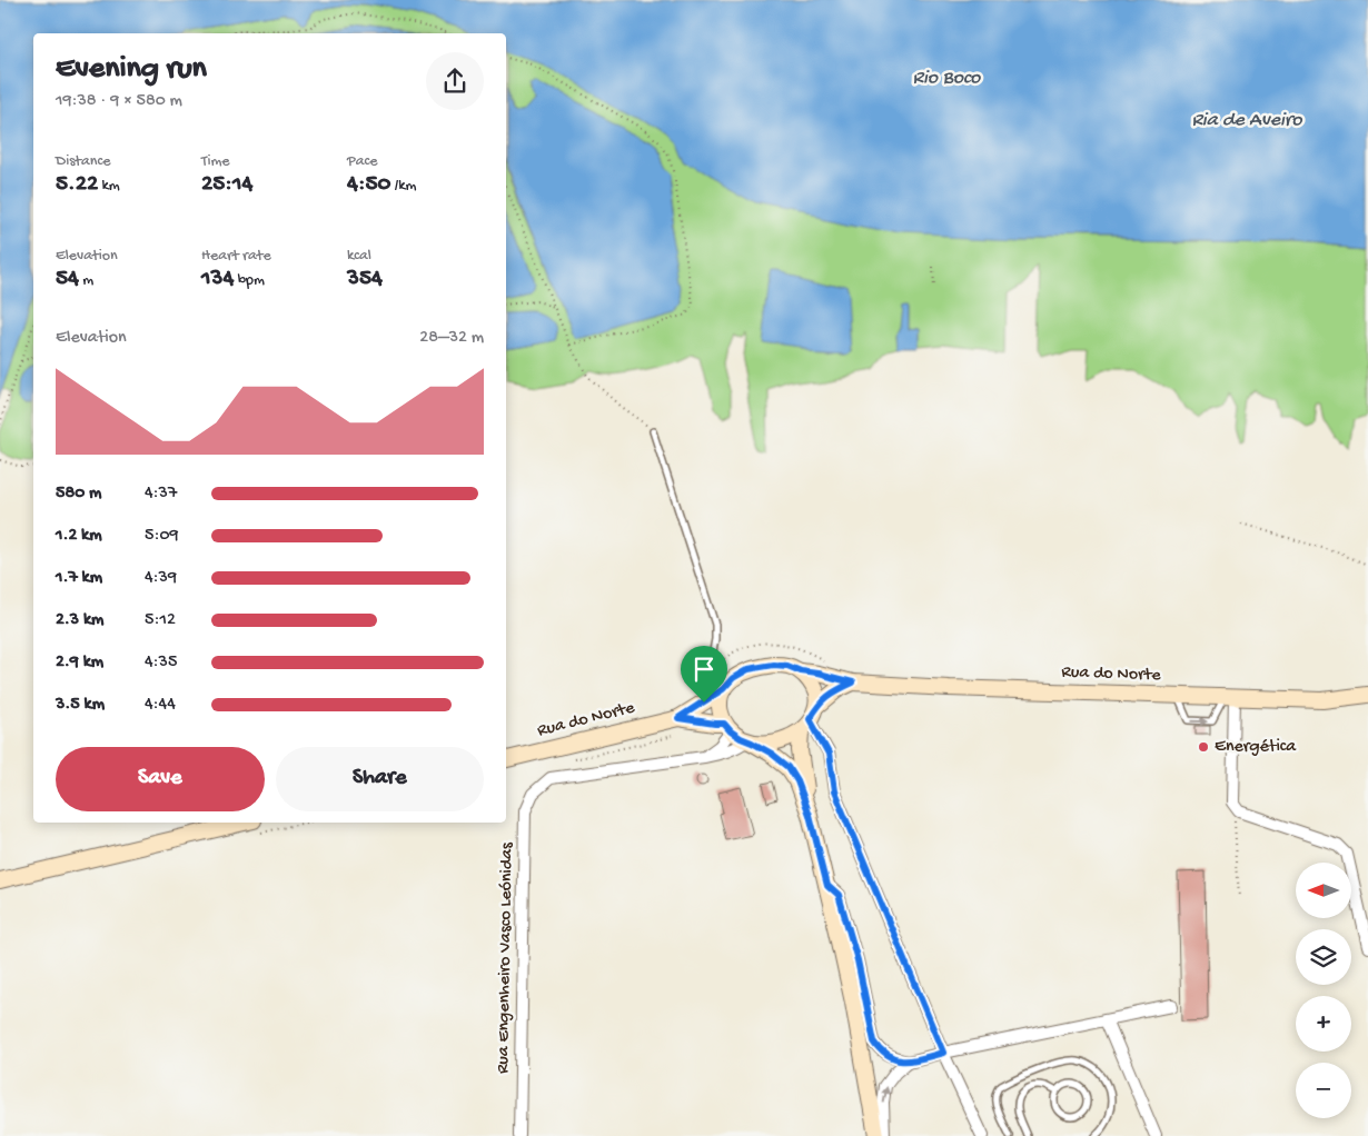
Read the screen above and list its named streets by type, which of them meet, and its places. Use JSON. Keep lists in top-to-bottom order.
{
  "streets": {
    "main road": ["Rua do Norte"],
    "street": ["Rua Engenheiro Vasco Leónidas"]
  },
  "crossings": [
    ["Rua do Norte", "Rua Engenheiro Vasco Leónidas"]
  ],
  "water": ["Rio Boco", "Ria de Aveiro"],
  "places": ["Energética"],
  "north": "left",
  "page": {
    "heading": ["Evening run", "19:38 · 9 × 580 m"],
    "stats": [
      ["Distance", "5.22 km"],
      ["Time", "25:14"],
      ["Pace", "4:50 /km"],
      ["Elevation", "54 m"],
      ["Heart rate", "134 bpm"],
      ["kcal", "354"]
    ],
    "chart": ["Elevation", "28–32 m"],
    "list": [
      {
        "name": "580 m",
        "note": "4:37"
      },
      {
        "name": "1.2 km",
        "note": "5:09"
      },
      {
        "name": "1.7 km",
        "note": "4:39"
      },
      {
        "name": "2.3 km",
        "note": "5:12"
      },
      {
        "name": "2.9 km",
        "note": "4:35"
      },
      {
        "name": "3.5 km",
        "note": "4:44"
      }
    ],
    "buttons": ["Save", "Share"],
    "map_buttons": ["+", "−"]
  }
}
